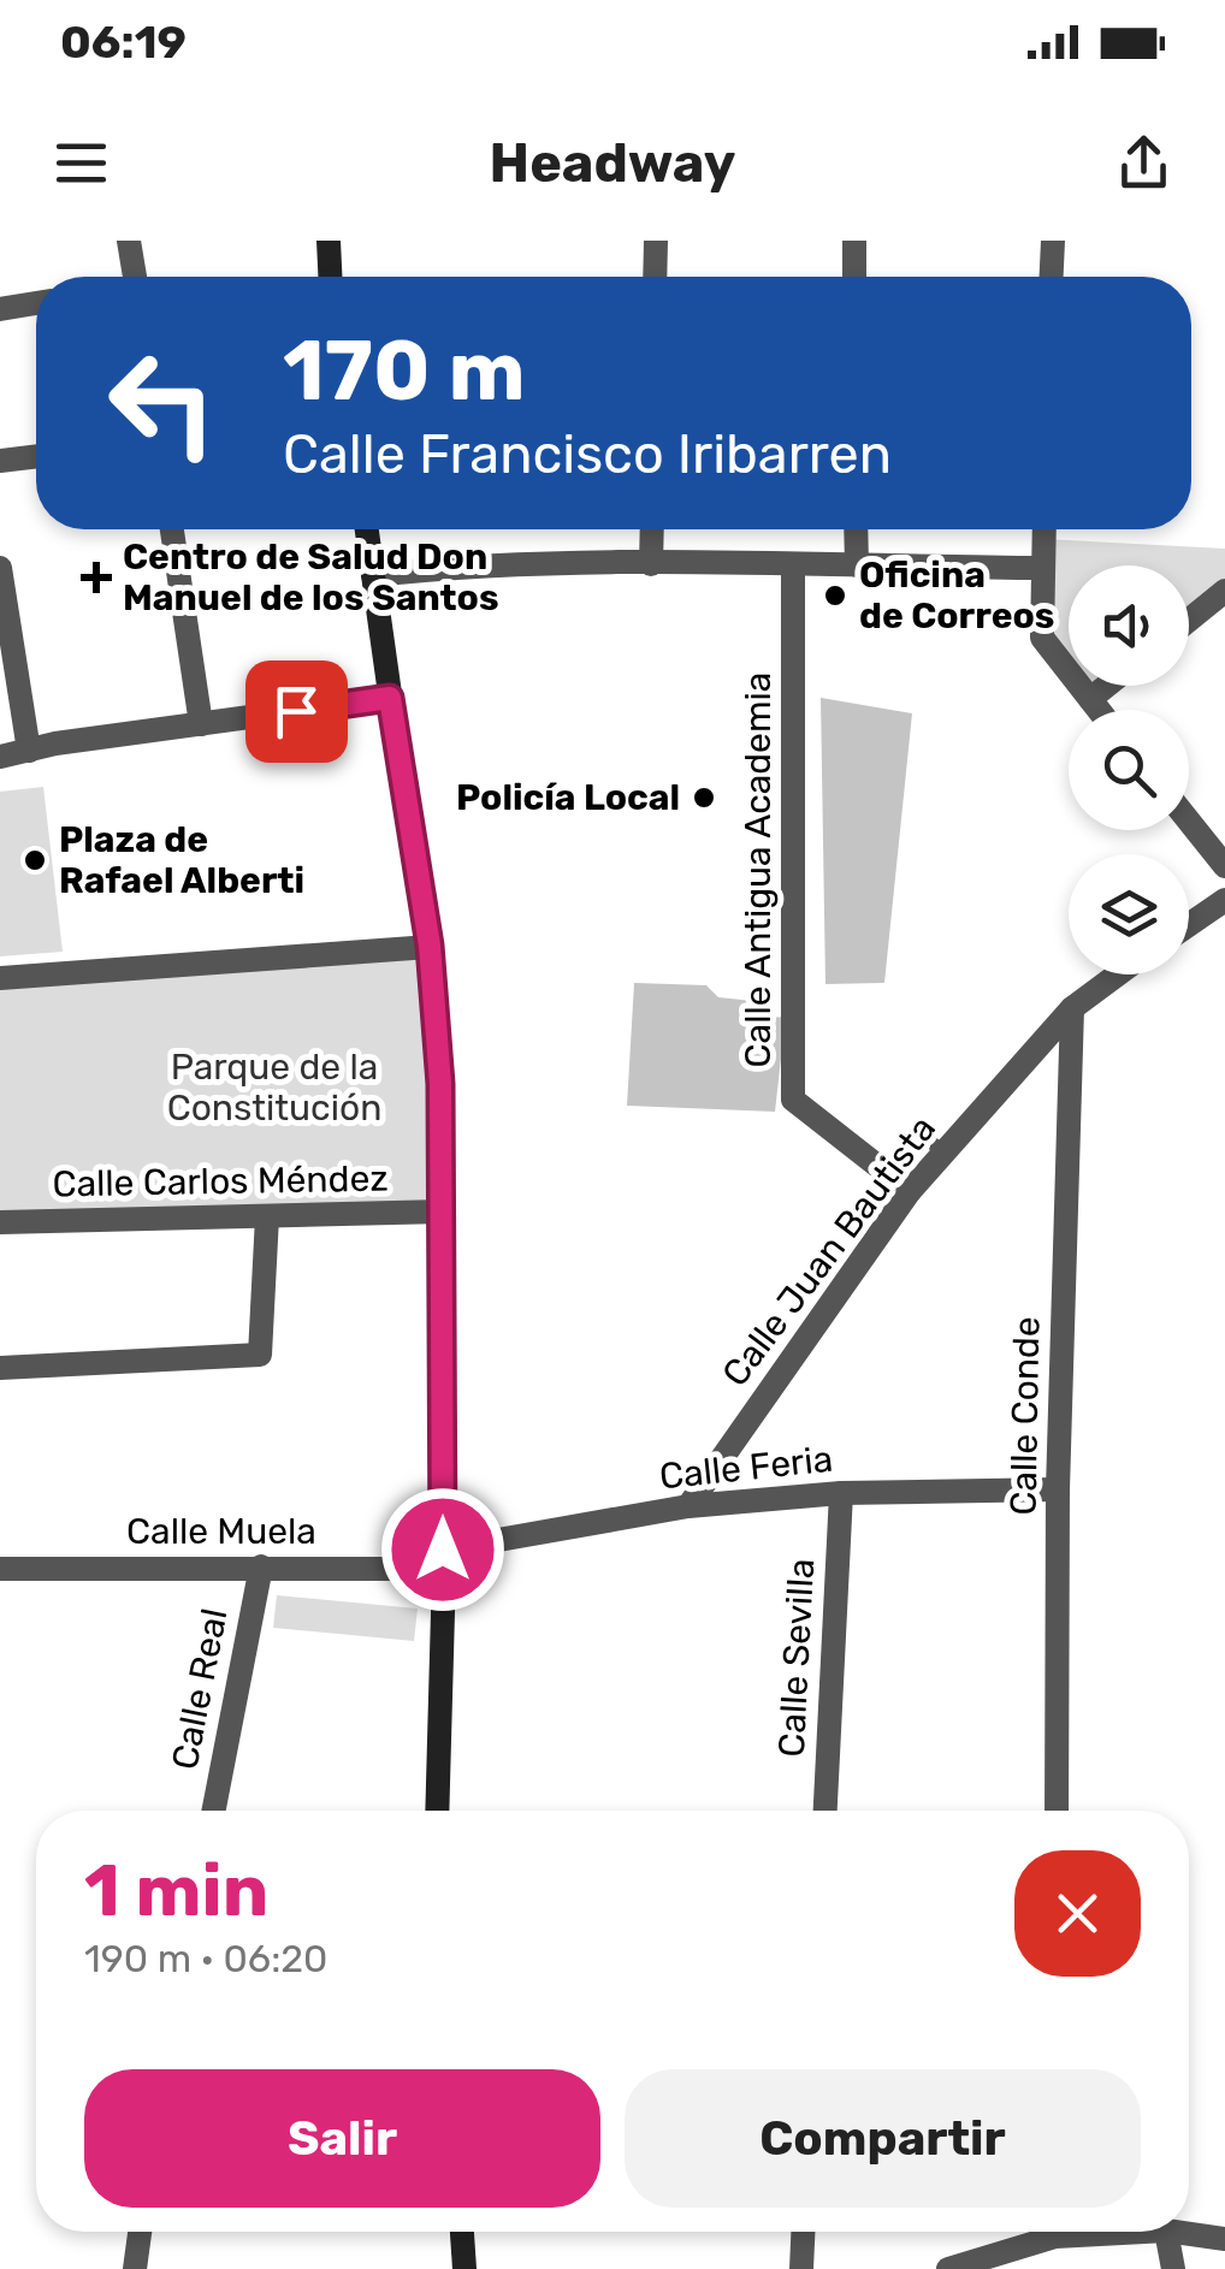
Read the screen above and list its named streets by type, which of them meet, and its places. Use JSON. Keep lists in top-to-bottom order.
{
  "streets": {
    "street": [
      "Calle Antigua Academia",
      "Calle Carlos Méndez",
      "Calle Juan Bautista",
      "Calle Conde",
      "Calle Feria",
      "Calle Muela",
      "Calle Sevilla",
      "Calle Real"
    ]
  },
  "crossings": [
    ["Calle Antigua Academia", "Calle Juan Bautista"],
    ["Calle Juan Bautista", "Calle Conde"],
    ["Calle Juan Bautista", "Calle Feria"],
    ["Calle Conde", "Calle Feria"],
    ["Calle Feria", "Calle Muela"],
    ["Calle Feria", "Calle Sevilla"],
    ["Calle Muela", "Calle Real"]
  ],
  "parks": ["Parque de la Constitución"],
  "places": {
    "health": ["Centro de Salud Don Manuel de los Santos"],
    "other": ["Oficina de Correos", "Policía Local", "Plaza de Rafael Alberti"]
  },
  "page": {
    "status": "06:19",
    "header": "Headway",
    "turn": ["170 m", "Calle Francisco Iribarren"],
    "heading": ["1 min", "190 m · 06:20"],
    "buttons": ["Salir", "Compartir"]
  }
}
